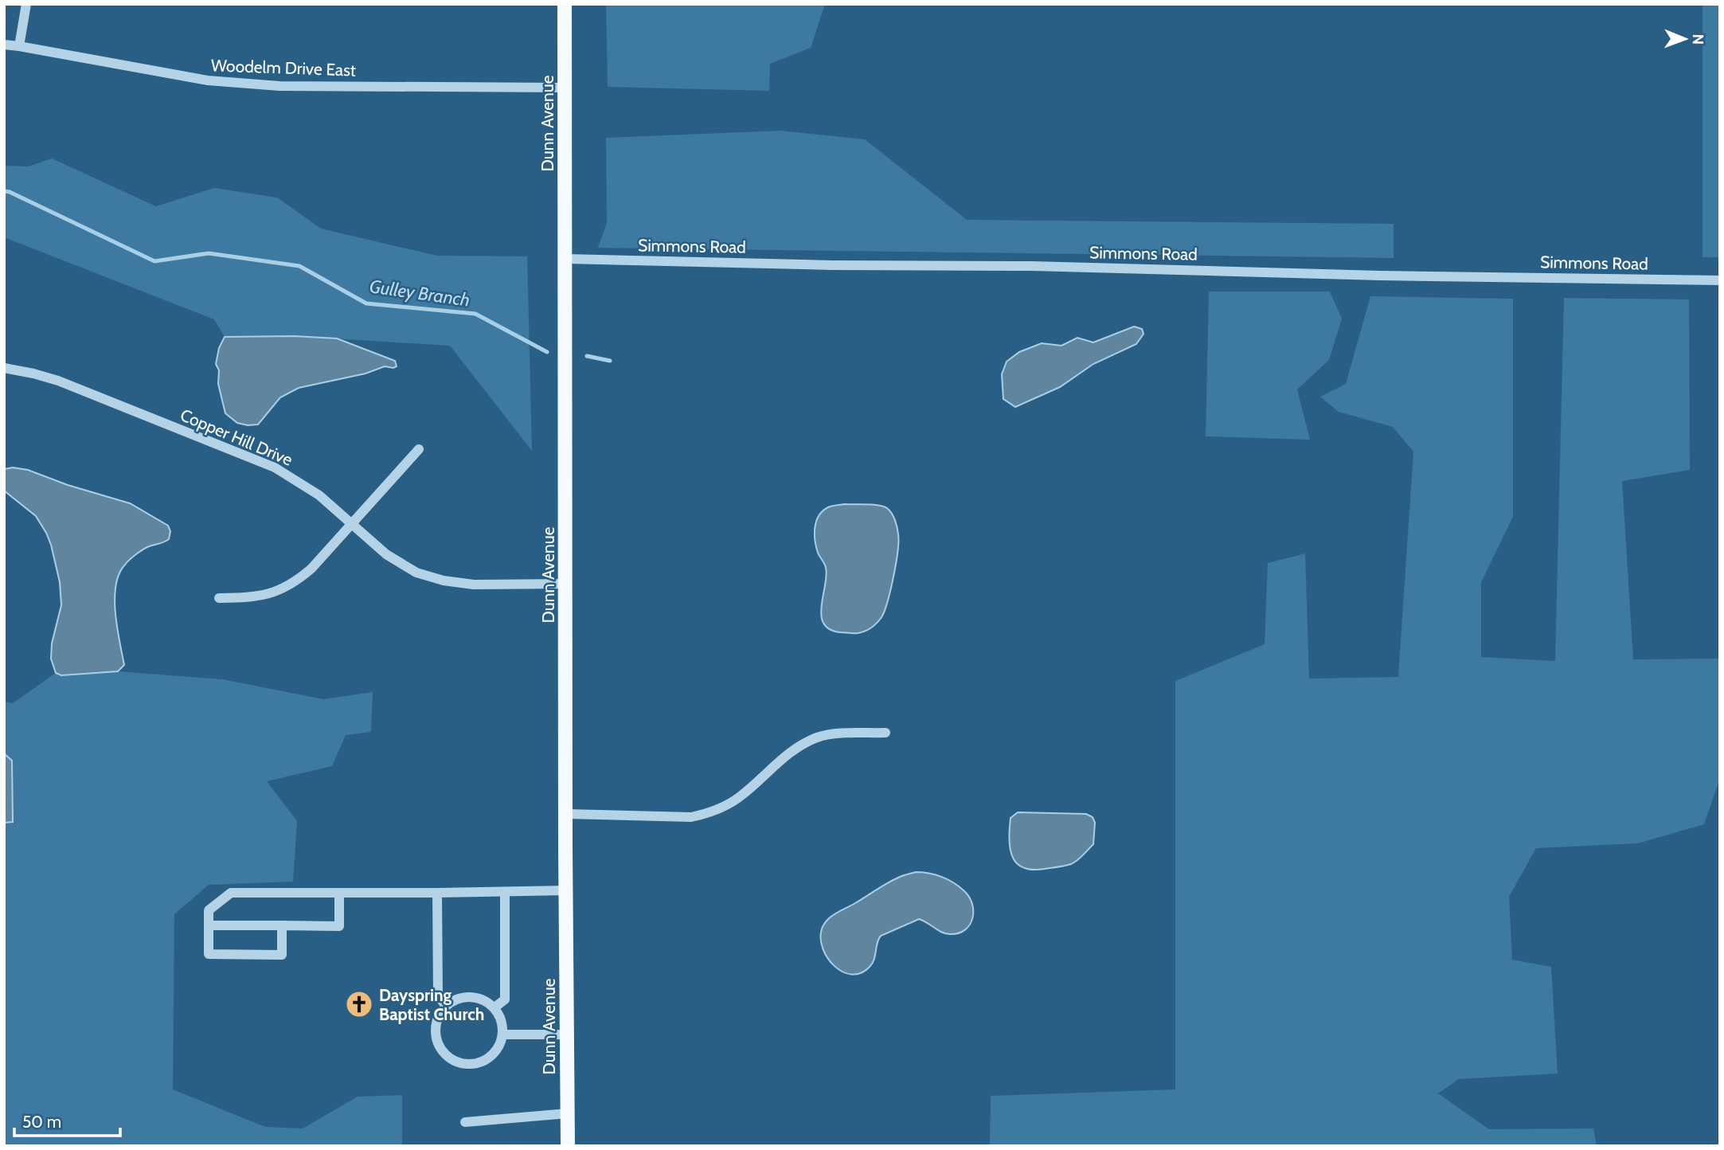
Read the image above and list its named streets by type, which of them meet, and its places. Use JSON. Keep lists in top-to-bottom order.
{
  "streets": {
    "main road": ["Dunn Avenue"],
    "street": ["Woodelm Drive East", "Simmons Road", "Copper Hill Drive"]
  },
  "crossings": [
    ["Woodelm Drive East", "Dunn Avenue"],
    ["Dunn Avenue", "Simmons Road"],
    ["Dunn Avenue", "Copper Hill Drive"]
  ],
  "water": ["Gulley Branch"],
  "places": {
    "church": ["Dayspring Baptist Church"]
  },
  "scale_bar": "50 m",
  "north": "right"
}
